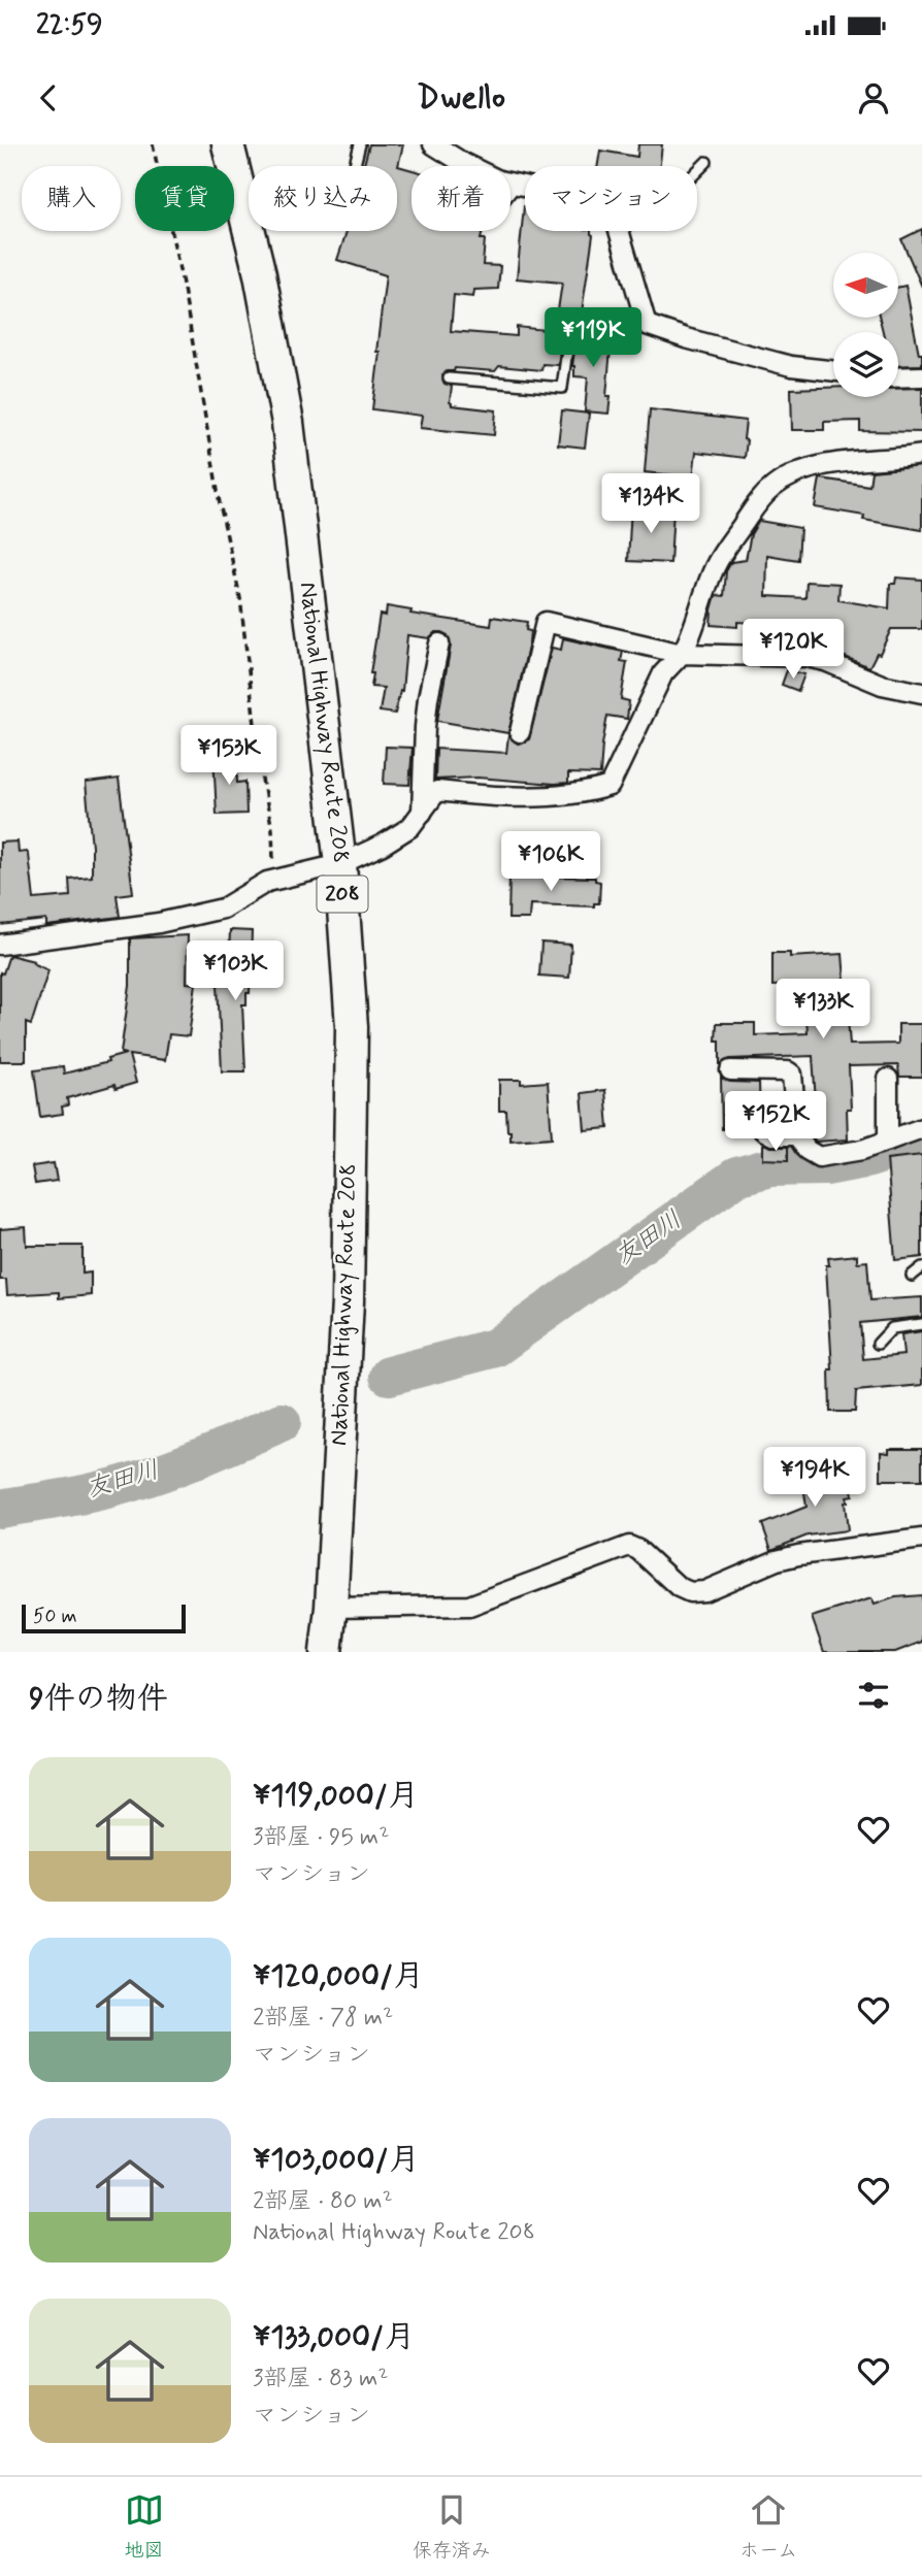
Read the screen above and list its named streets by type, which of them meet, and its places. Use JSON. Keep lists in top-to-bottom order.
{
  "streets": {
    "highway": ["National Highway Route 208", "208"]
  },
  "water": ["友田川"],
  "scale_bar": "50 m",
  "north": "left",
  "page": {
    "status": "22:59",
    "header": "Dwello",
    "chip": [
      "購入",
      "賃貸",
      "絞り込み",
      "新着",
      "マンション"
    ],
    "price": [
      "¥119K",
      "¥134K",
      "¥120K",
      "¥153K",
      "¥106K",
      "¥103K",
      "¥133K",
      "¥152K",
      "¥194K"
    ],
    "scale": "50 m",
    "heading": "9件の物件",
    "list": [
      {
        "name": "¥119,000/月",
        "note": "3部屋 · 95 m² · マンション"
      },
      {
        "name": "¥120,000/月",
        "note": "2部屋 · 78 m² · マンション"
      },
      {
        "name": "¥103,000/月",
        "note": "2部屋 · 80 m² · National Highway Route 208"
      },
      {
        "name": "¥133,000/月",
        "note": "3部屋 · 83 m² · マンション"
      }
    ],
    "tabs": ["地図", "保存済み", "ホーム"]
  }
}
